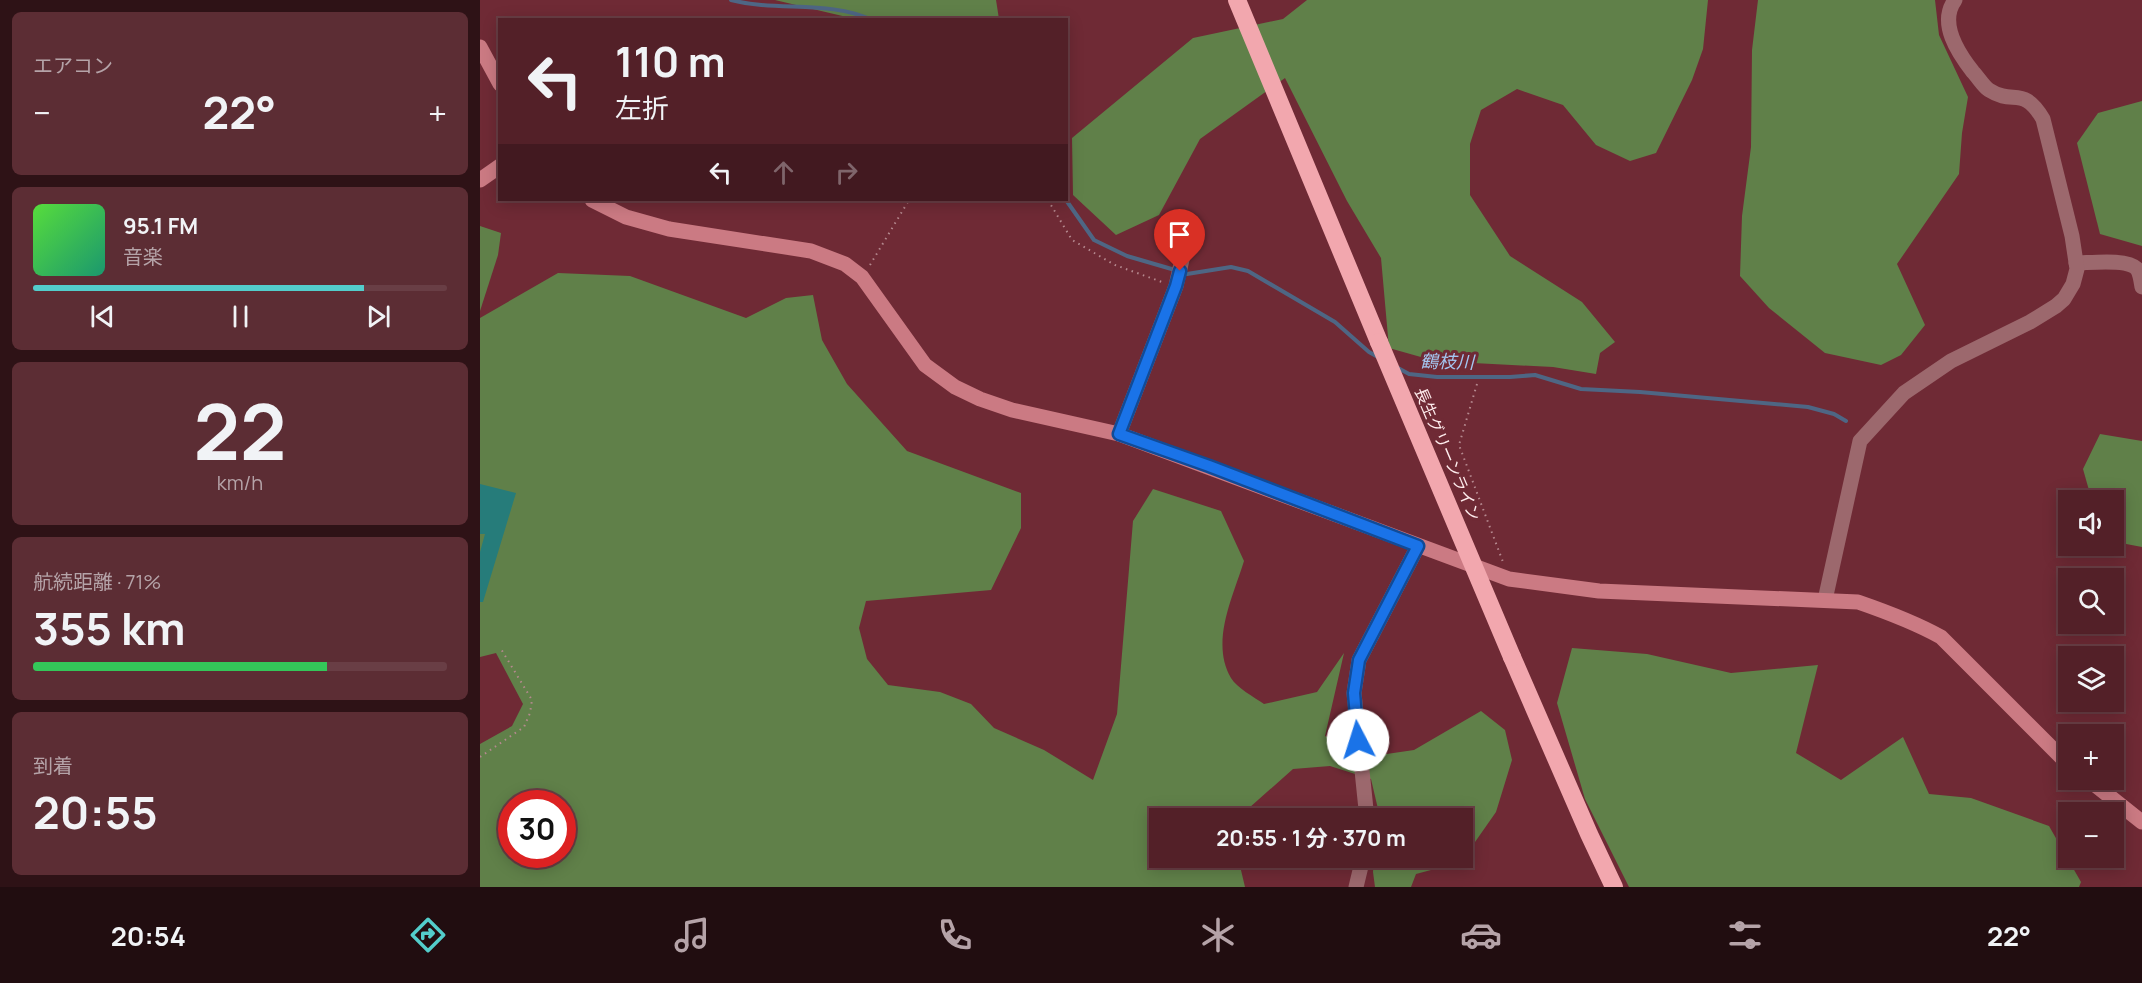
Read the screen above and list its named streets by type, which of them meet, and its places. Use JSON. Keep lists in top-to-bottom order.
{
  "streets": {
    "highway": ["長生グリーンライン"]
  },
  "water": ["鶴枝川"],
  "page": {
    "tile": [
      "エアコン",
      ["22", "km/h"],
      ["航続距離 · 71%", "355 km"],
      ["到着", "20:55"]
    ],
    "turn": ["110 m", "左折"],
    "heat": ["−", "22°", "+"],
    "song": ["95.1 FM", "音楽"],
    "map_buttons": ["+", "−"],
    "limit": "30",
    "trip": "20:55 · 1 分 · 370 m",
    "tabs": ["20:54", "22°"]
  }
}
